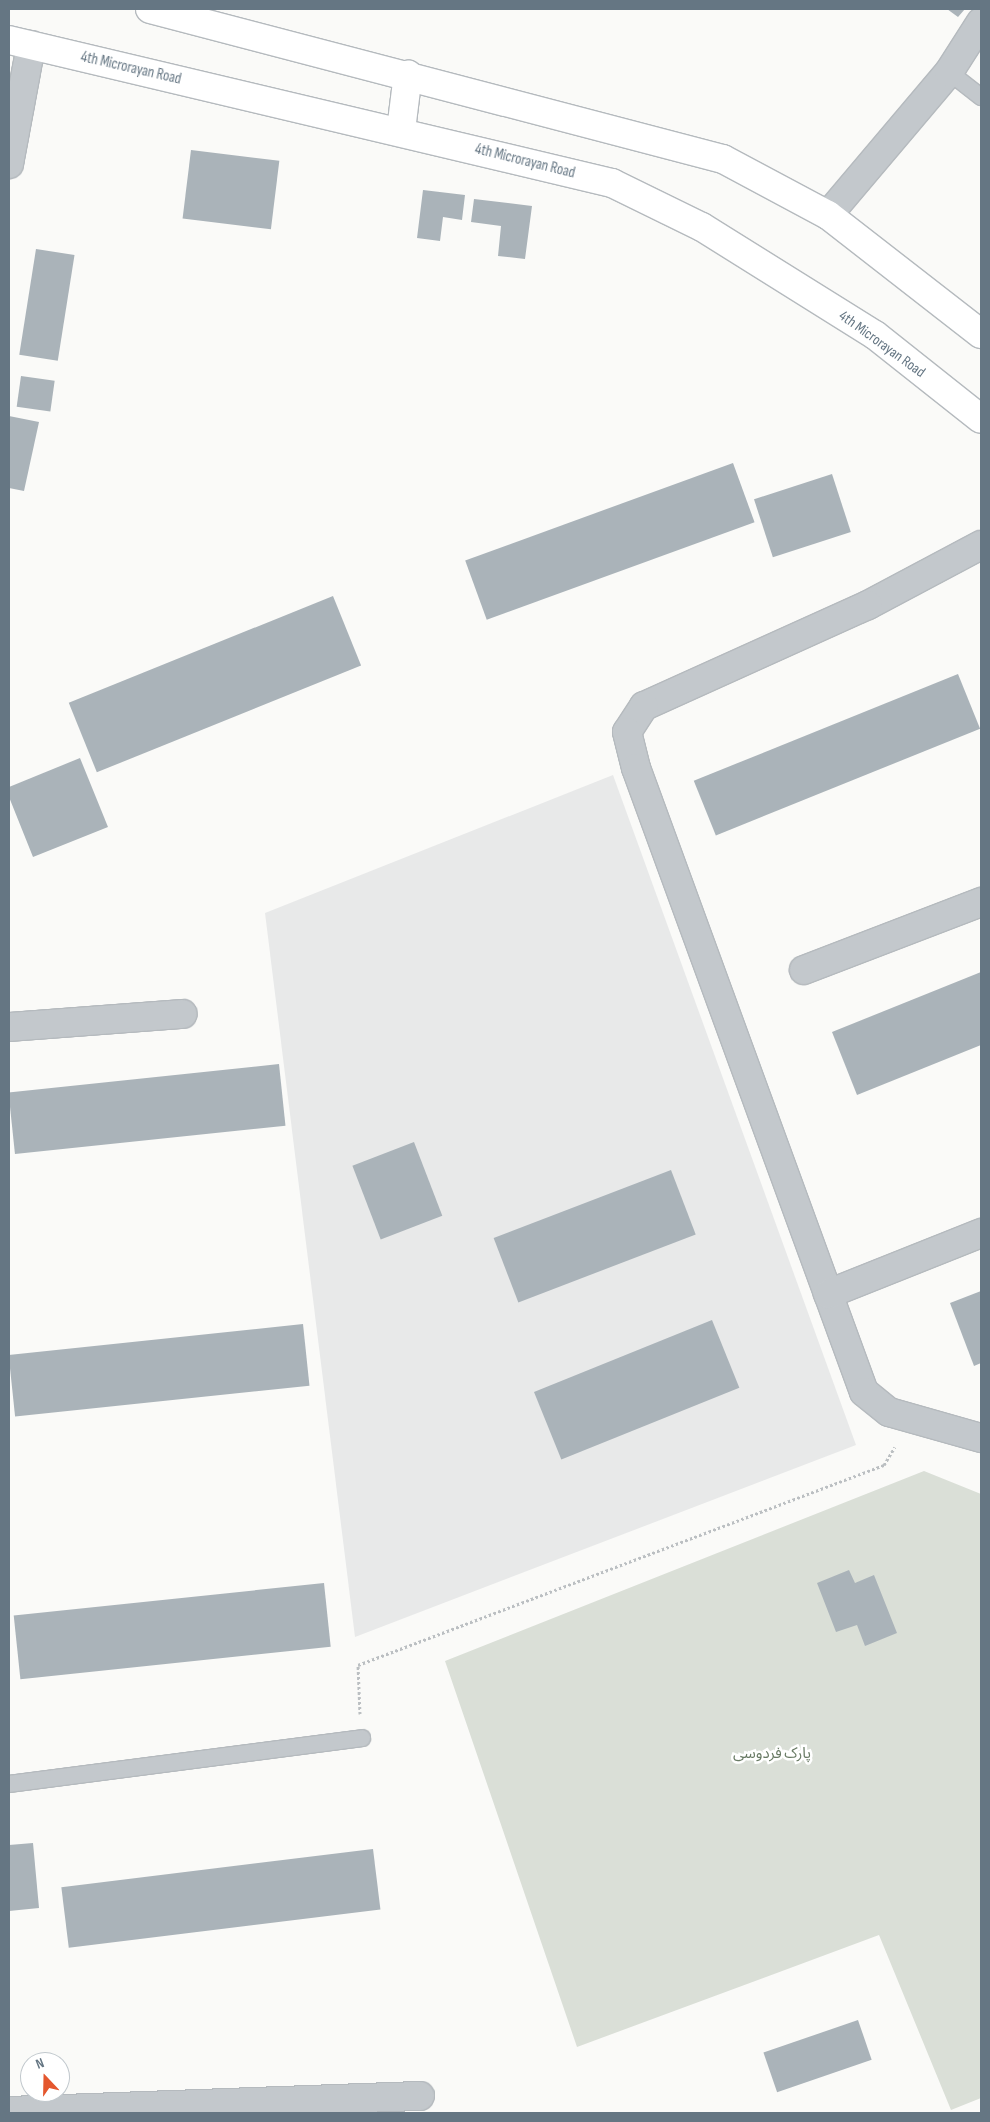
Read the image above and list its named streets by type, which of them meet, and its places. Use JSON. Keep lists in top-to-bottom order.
{
  "streets": {
    "main road": ["4th Microrayan Road"]
  },
  "parks": ["پارک فردوسی"],
  "north": "top"
}
